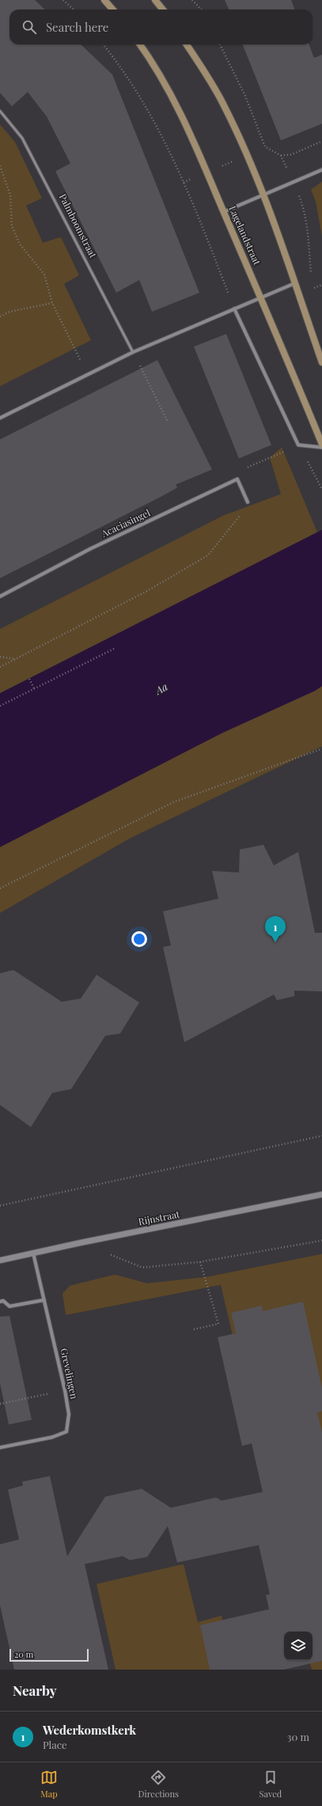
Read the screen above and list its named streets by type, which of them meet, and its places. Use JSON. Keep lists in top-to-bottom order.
{
  "streets": {
    "main road": ["Lagelandstraat"],
    "street": ["Acaciasingel", "Rijnstraat", "Grevelingen"],
    "lane": ["Palmboomstraat"]
  },
  "crossings": [
    ["Rijnstraat", "Grevelingen"]
  ],
  "water": ["Aa"],
  "scale_bar": "20 m",
  "page": {
    "search": "Search here",
    "pins": "1",
    "scale": "20 m",
    "heading": "Nearby",
    "list": [
      {
        "mark": "1",
        "name": "Wederkomstkerk",
        "note": "Place",
        "value": "30 m"
      }
    ],
    "nav": ["Map", "Directions", "Saved"]
  }
}
